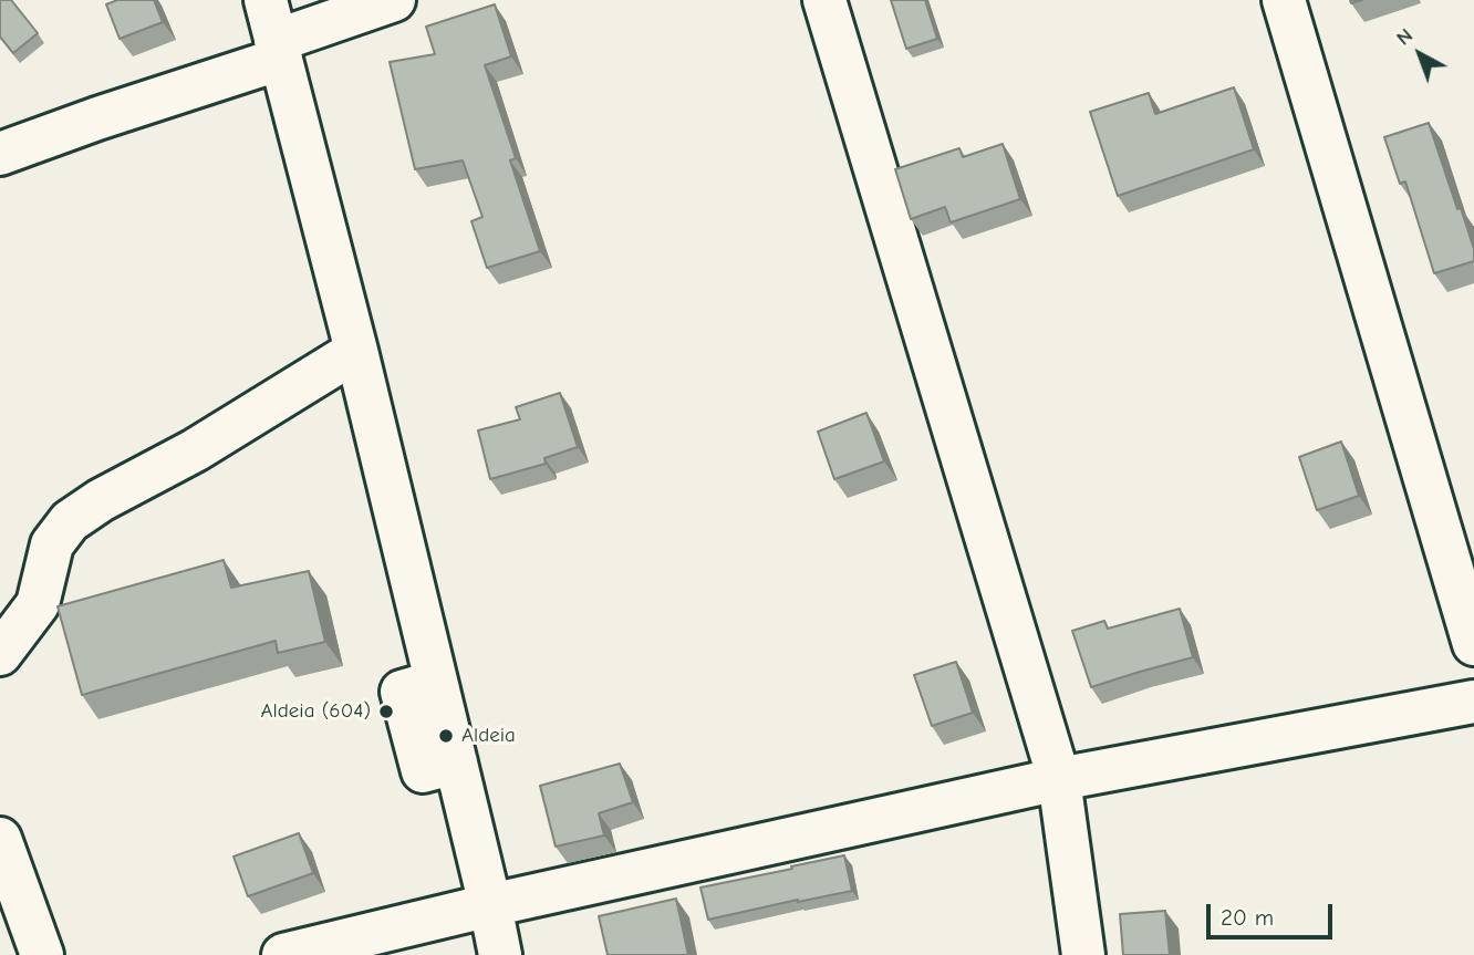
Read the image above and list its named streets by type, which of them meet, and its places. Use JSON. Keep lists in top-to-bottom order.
{
  "places": ["Aldeia (604)", "Aldeia"],
  "scale_bar": "20 m",
  "north": "top left"
}
